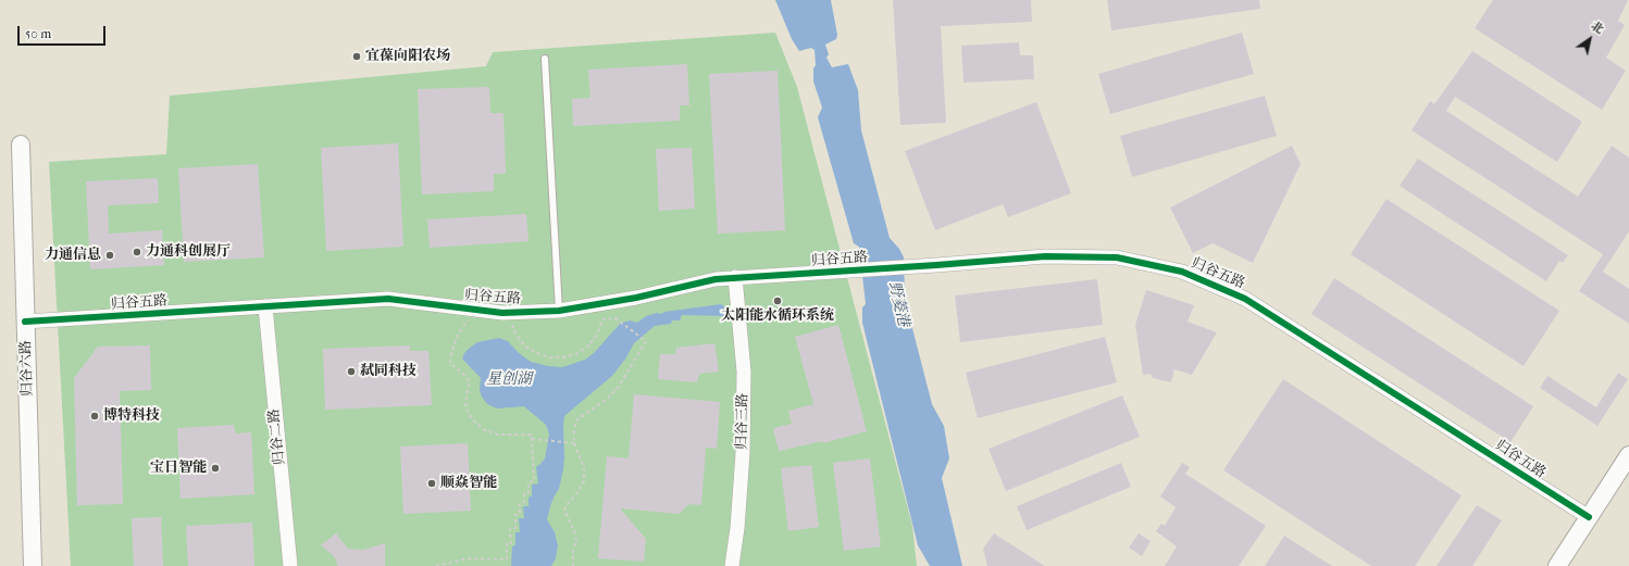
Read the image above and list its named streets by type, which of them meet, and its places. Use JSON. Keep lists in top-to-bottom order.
{
  "streets": {
    "street": [
      "归谷五路",
      "归谷六路",
      "归谷三路",
      "归谷二路"
    ]
  },
  "crossings": [
    ["归谷五路", "归谷六路"],
    ["归谷五路", "归谷三路"],
    ["归谷五路", "归谷二路"]
  ],
  "water": ["野菱港", "星创湖"],
  "places": [
    "宜葆向阳农场",
    "力通科创展厅",
    "力通信息",
    "太阳能水循环系统",
    "弑同科技",
    "博特科技",
    "宝日智能",
    "顺焱智能"
  ],
  "scale_bar": "50 m",
  "north": "top right"
}
